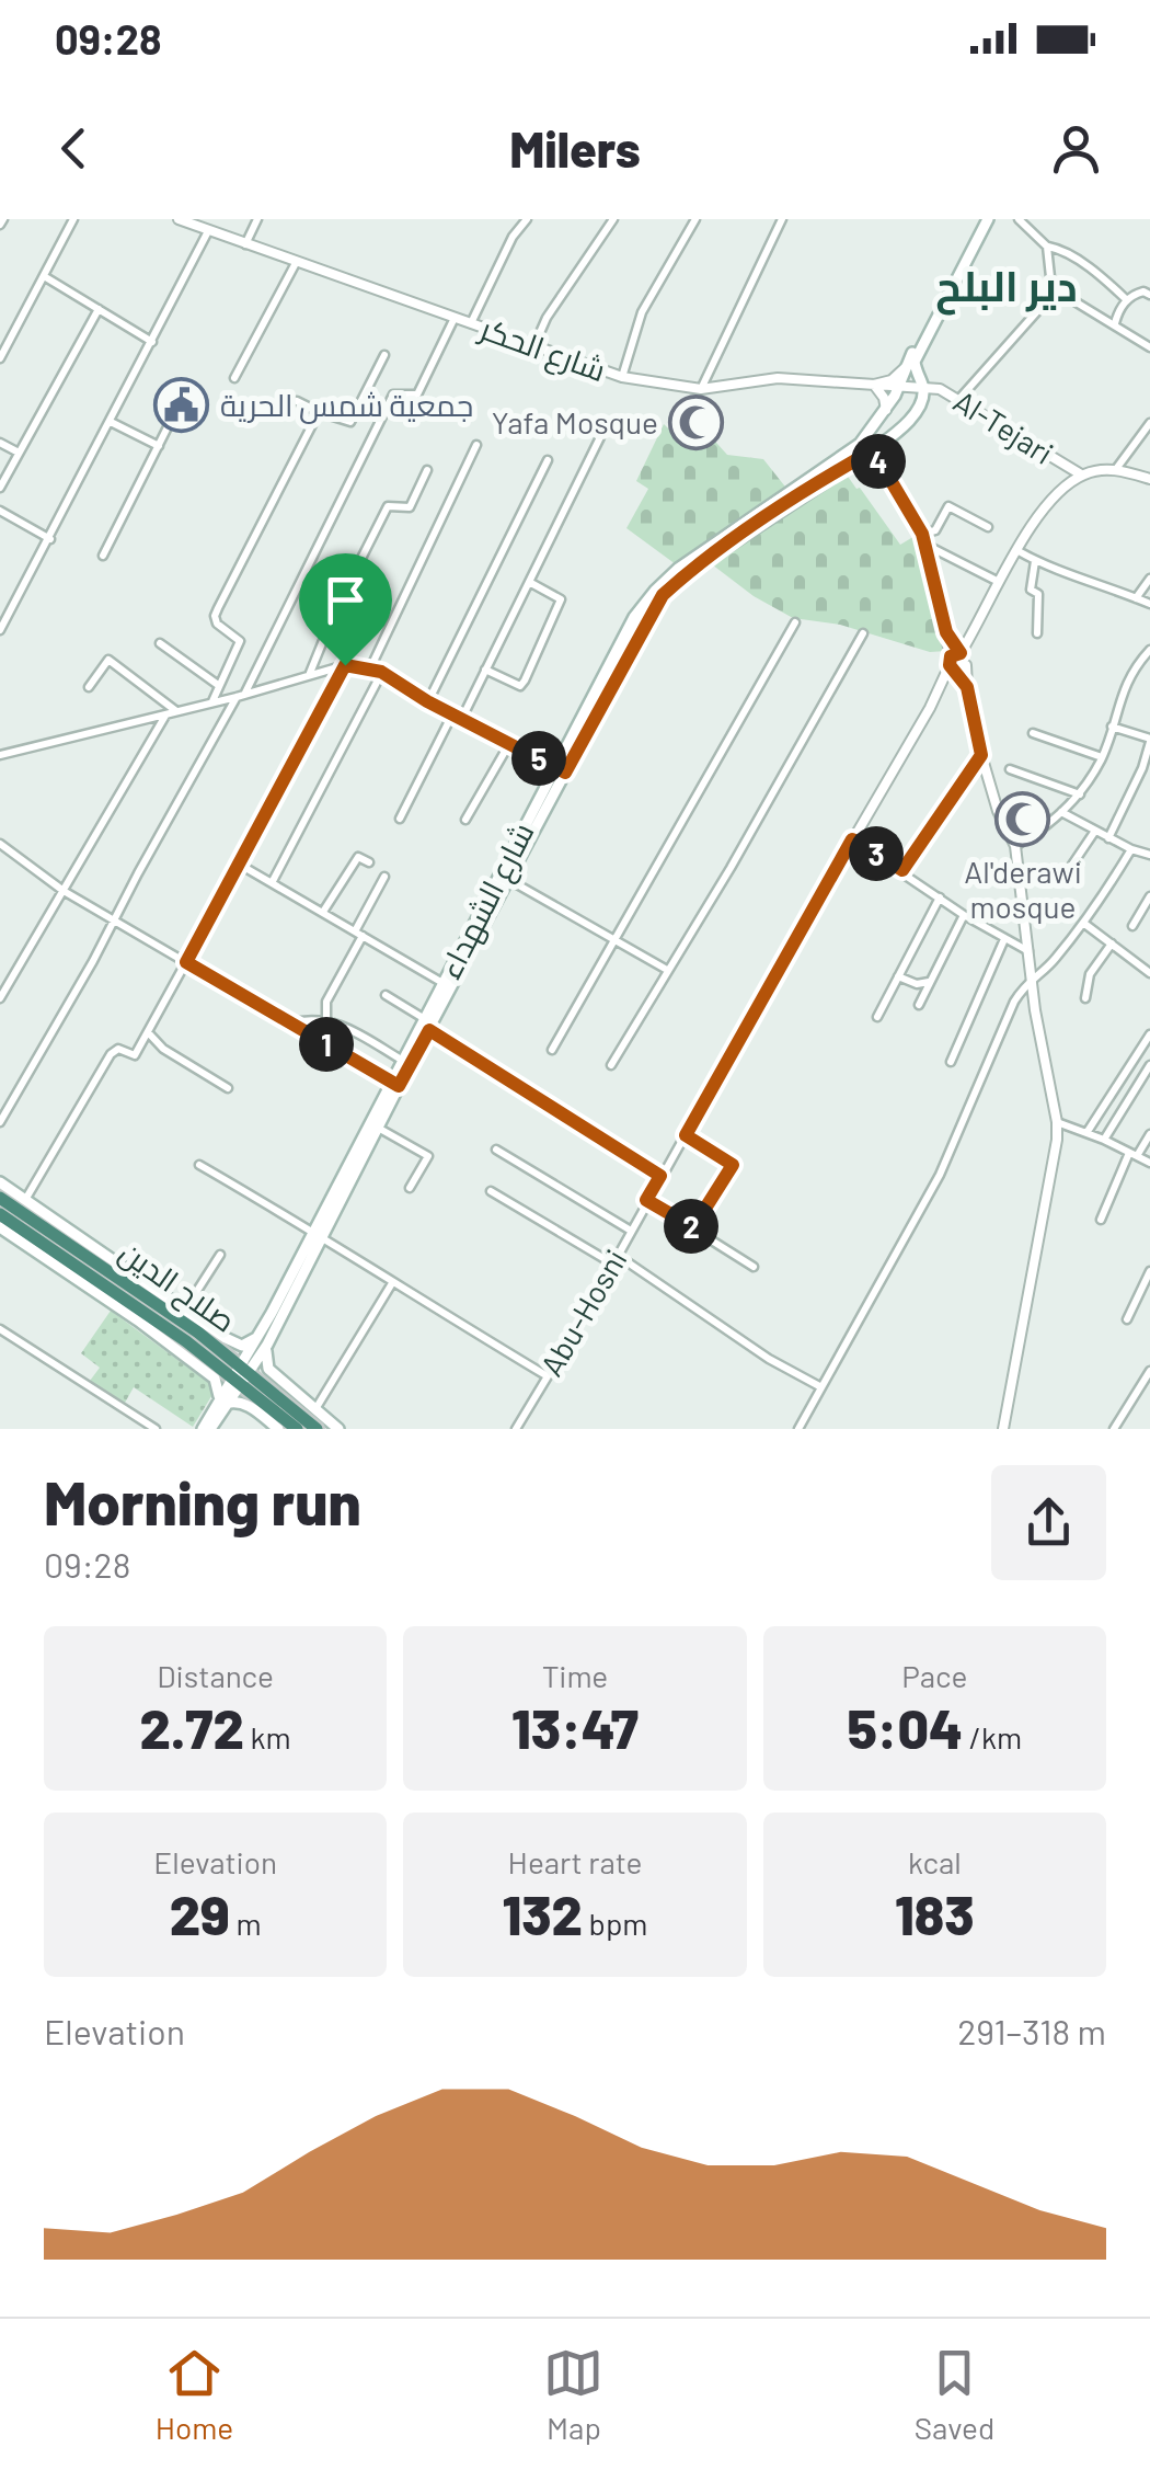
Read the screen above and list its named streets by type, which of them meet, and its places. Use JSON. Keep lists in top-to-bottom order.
{
  "streets": {
    "highway": ["صلاح الدين"],
    "main road": ["شارع الشهداء"],
    "street": ["شارع الحكر", "Al-Tejari", "Abu-Hosni"]
  },
  "crossings": [
    ["شارع الحكر", "Al-Tejari"],
    ["شارع الحكر", "شارع الشهداء"],
    ["Al-Tejari", "شارع الشهداء"],
    ["Al-Tejari", "Abu-Hosni"],
    ["شارع الشهداء", "صلاح الدين"]
  ],
  "districts": ["دير البلح"],
  "places": {
    "public building": ["جمعية شمس الحرية"],
    "mosque": ["Yafa Mosque", "Al'derawi mosque"]
  },
  "page": {
    "status": "09:28",
    "header": "Milers",
    "pins": [
      "4",
      "5",
      "3",
      "1",
      "2"
    ],
    "heading": ["Morning run", "09:28"],
    "stats": [
      ["Distance", "2.72 km"],
      ["Time", "13:47"],
      ["Pace", "5:04 /km"],
      ["Elevation", "29 m"],
      ["Heart rate", "132 bpm"],
      ["kcal", "183"]
    ],
    "chart": ["Elevation", "291–318 m"],
    "tabs": ["Home", "Map", "Saved"]
  }
}
